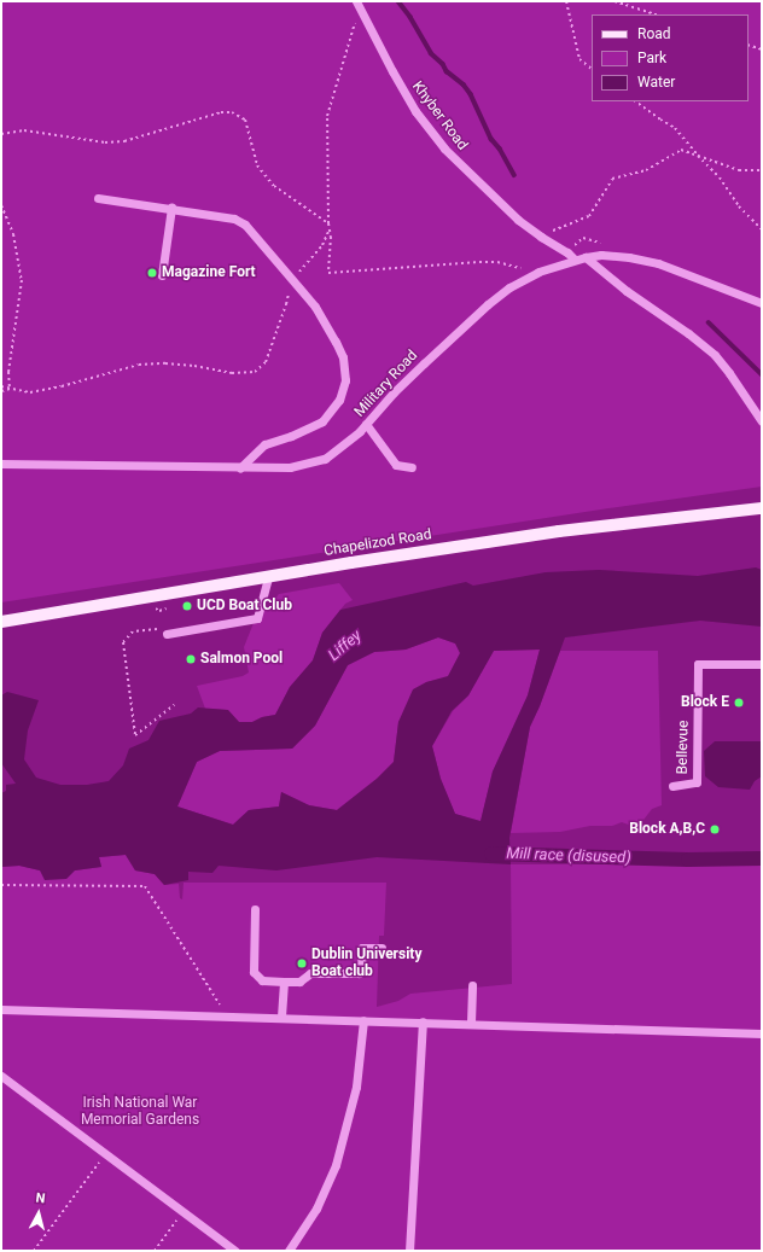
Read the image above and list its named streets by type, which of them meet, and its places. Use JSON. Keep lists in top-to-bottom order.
{
  "streets": {
    "main road": ["Chapelizod Road"],
    "street": ["Khyber Road", "Military Road", "Bellevue"]
  },
  "crossings": [
    ["Khyber Road", "Military Road"]
  ],
  "water": ["Liffey", "Mill race (disused)"],
  "parks": ["Irish National War Memorial Gardens"],
  "places": [
    "Magazine Fort",
    "UCD Boat Club",
    "Salmon Pool",
    "Block E",
    "Block A,B,C",
    "Dublin University Boat club"
  ],
  "legend": ["Road", "Park", "Water"],
  "north": "top"
}
